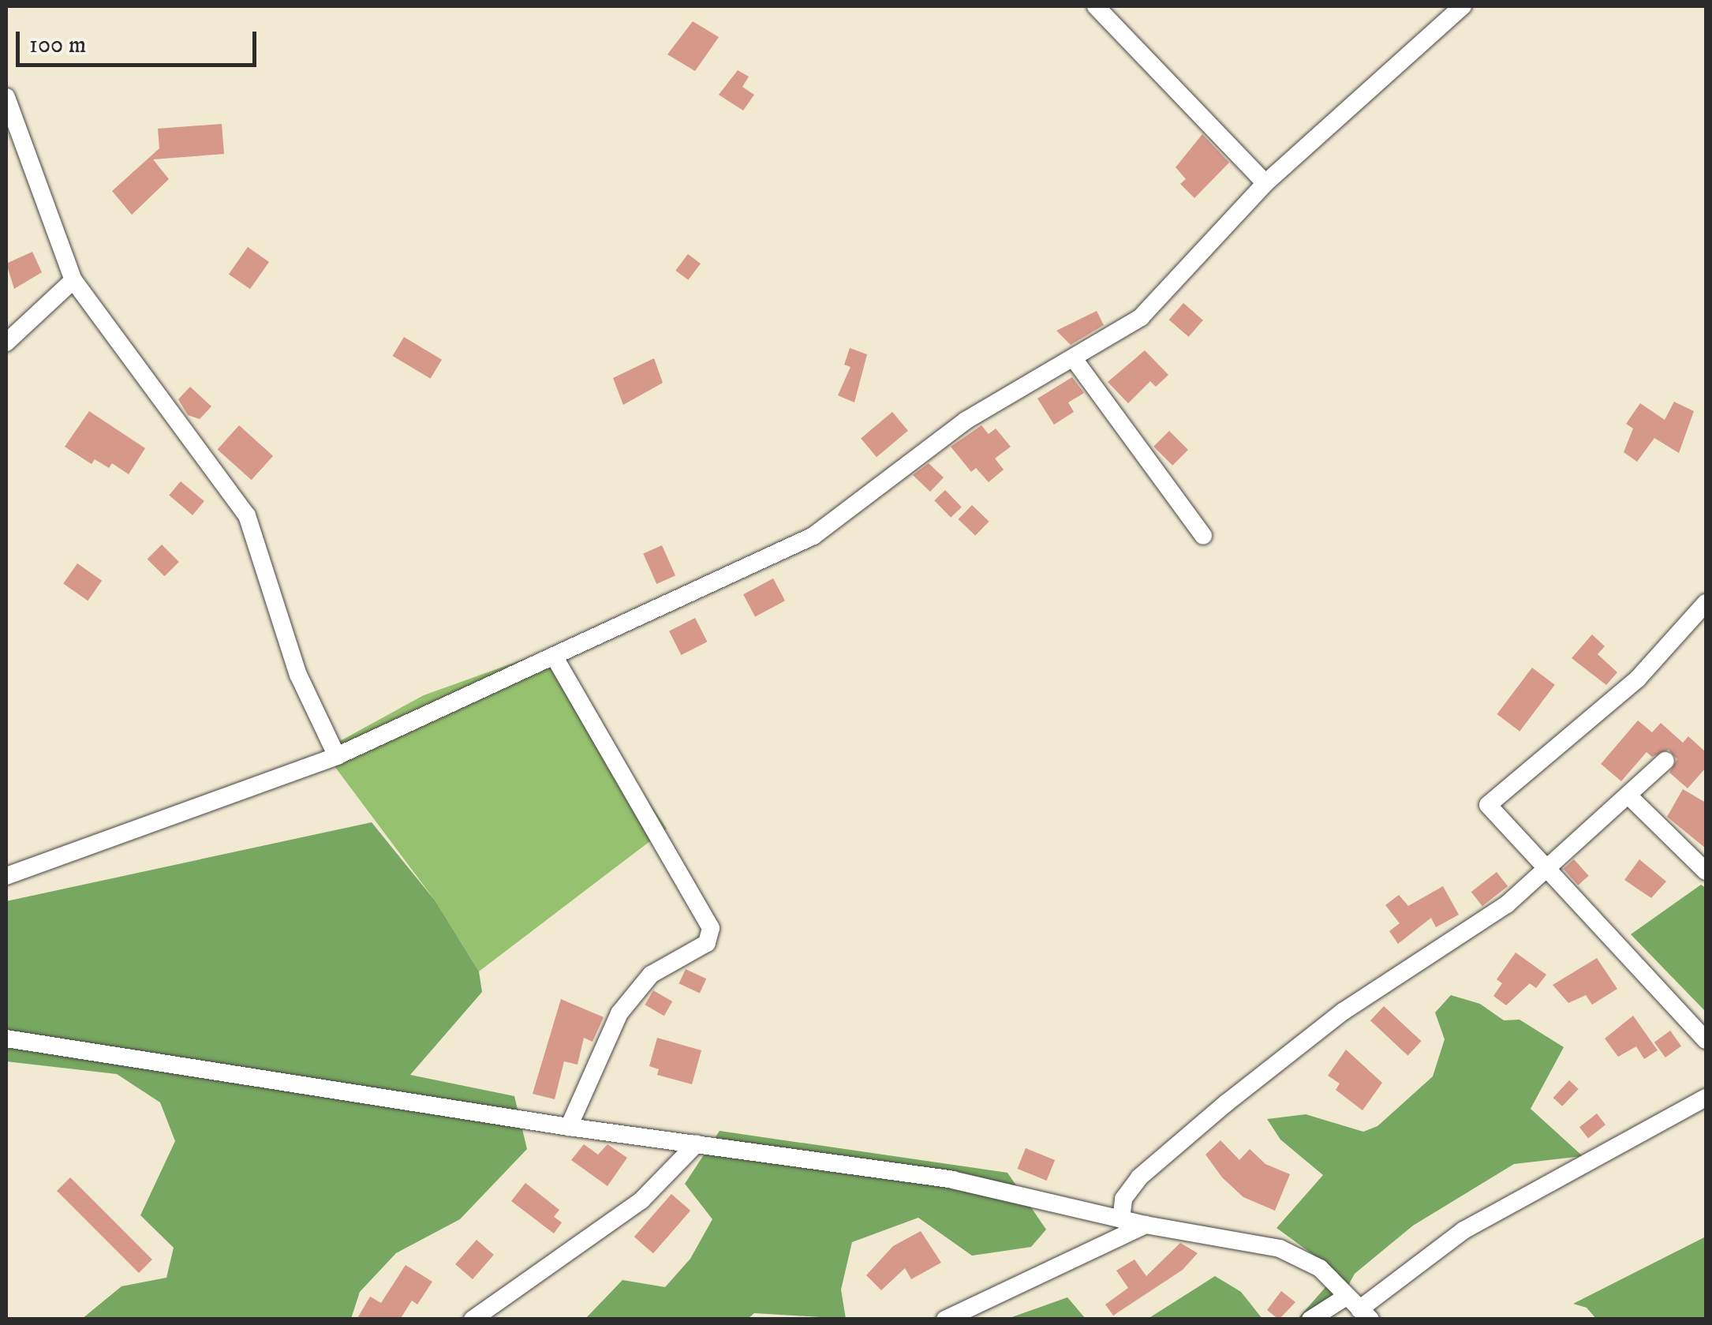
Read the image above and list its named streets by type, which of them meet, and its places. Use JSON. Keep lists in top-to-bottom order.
{
  "scale_bar": "100 m"
}
